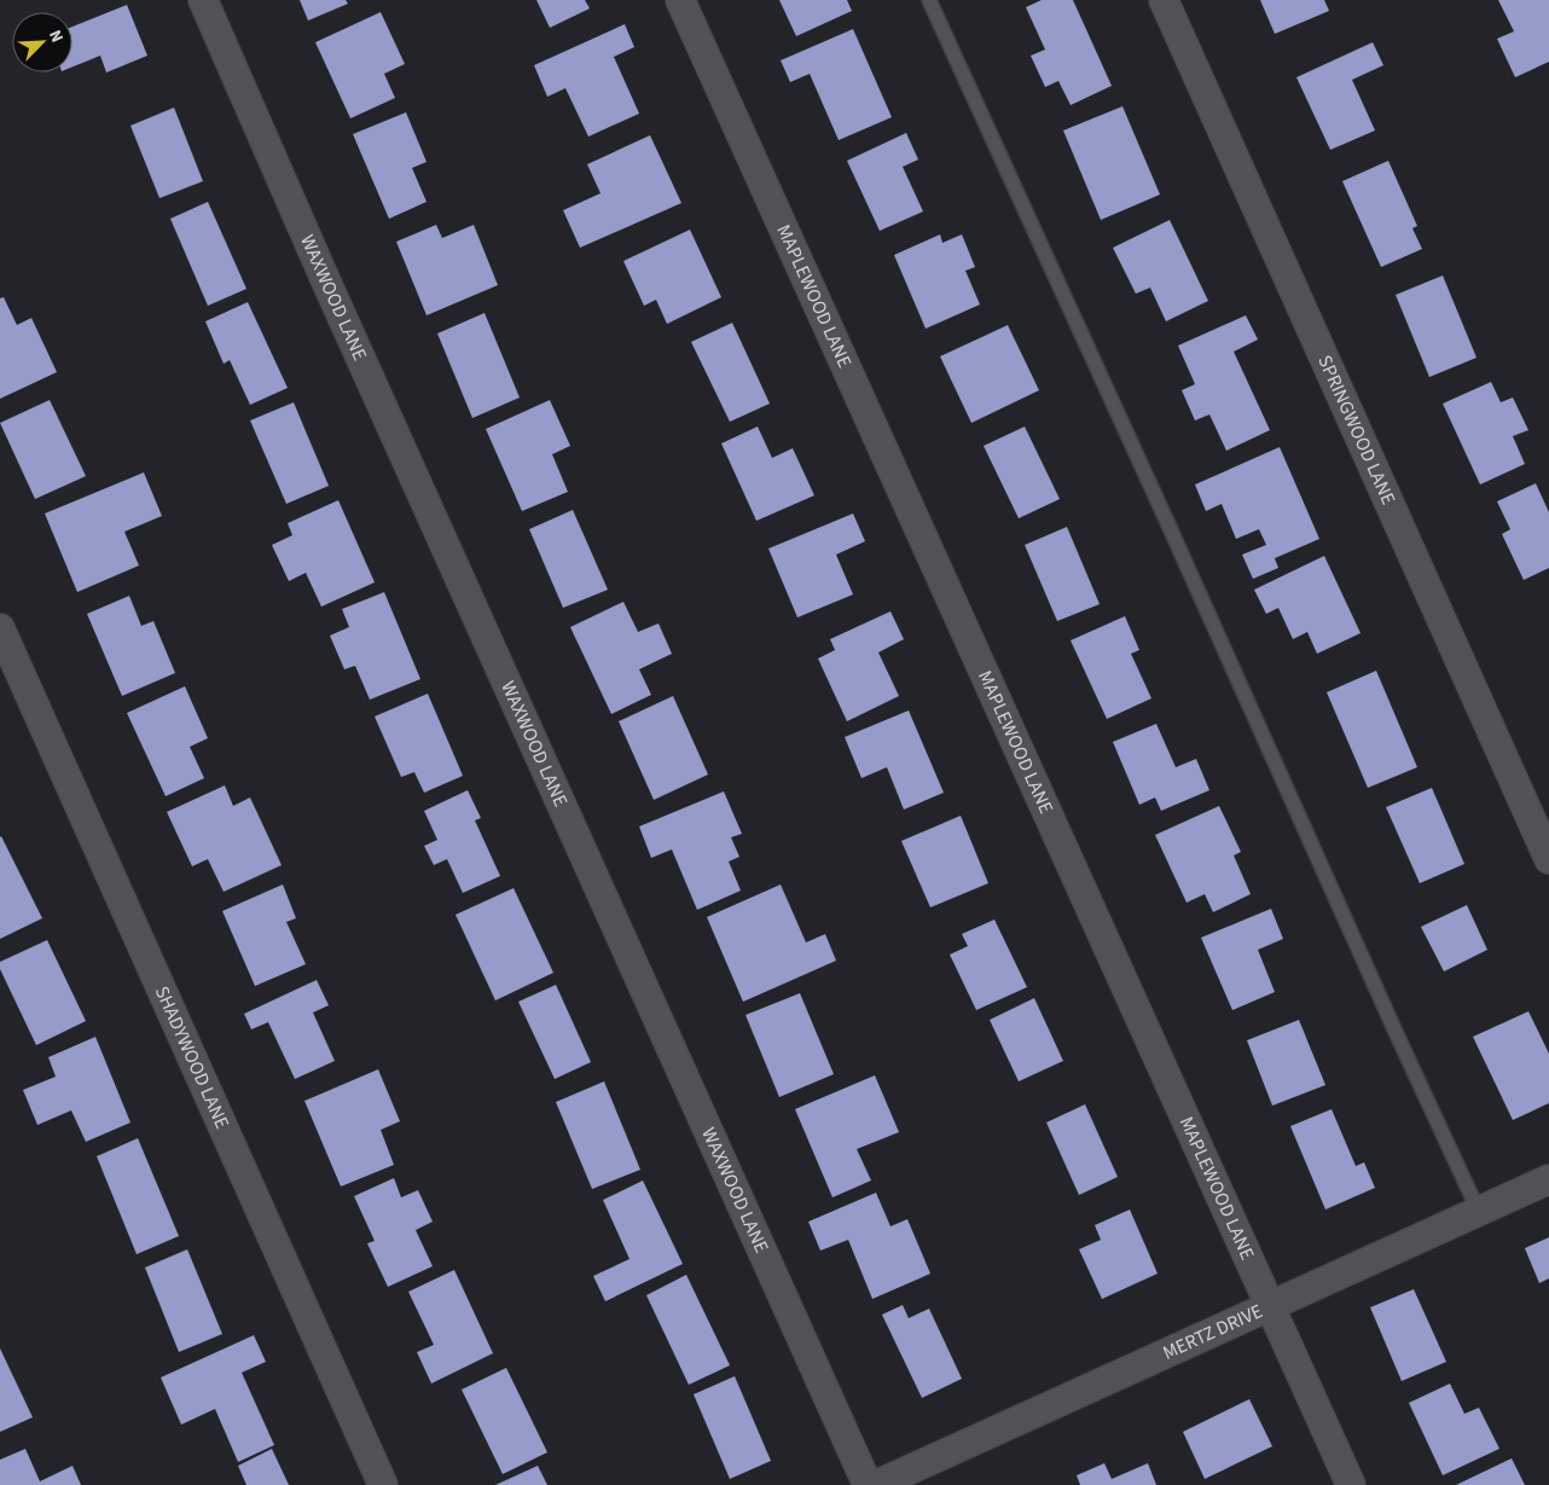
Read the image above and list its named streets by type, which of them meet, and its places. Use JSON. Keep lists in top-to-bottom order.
{
  "streets": {
    "street": [
      "WAXWOOD LANE",
      "MAPLEWOOD LANE",
      "SPRINGWOOD LANE",
      "SHADYWOOD LANE",
      "MERTZ DRIVE"
    ]
  },
  "crossings": [
    ["MAPLEWOOD LANE", "MERTZ DRIVE"]
  ],
  "north": "top right"
}
